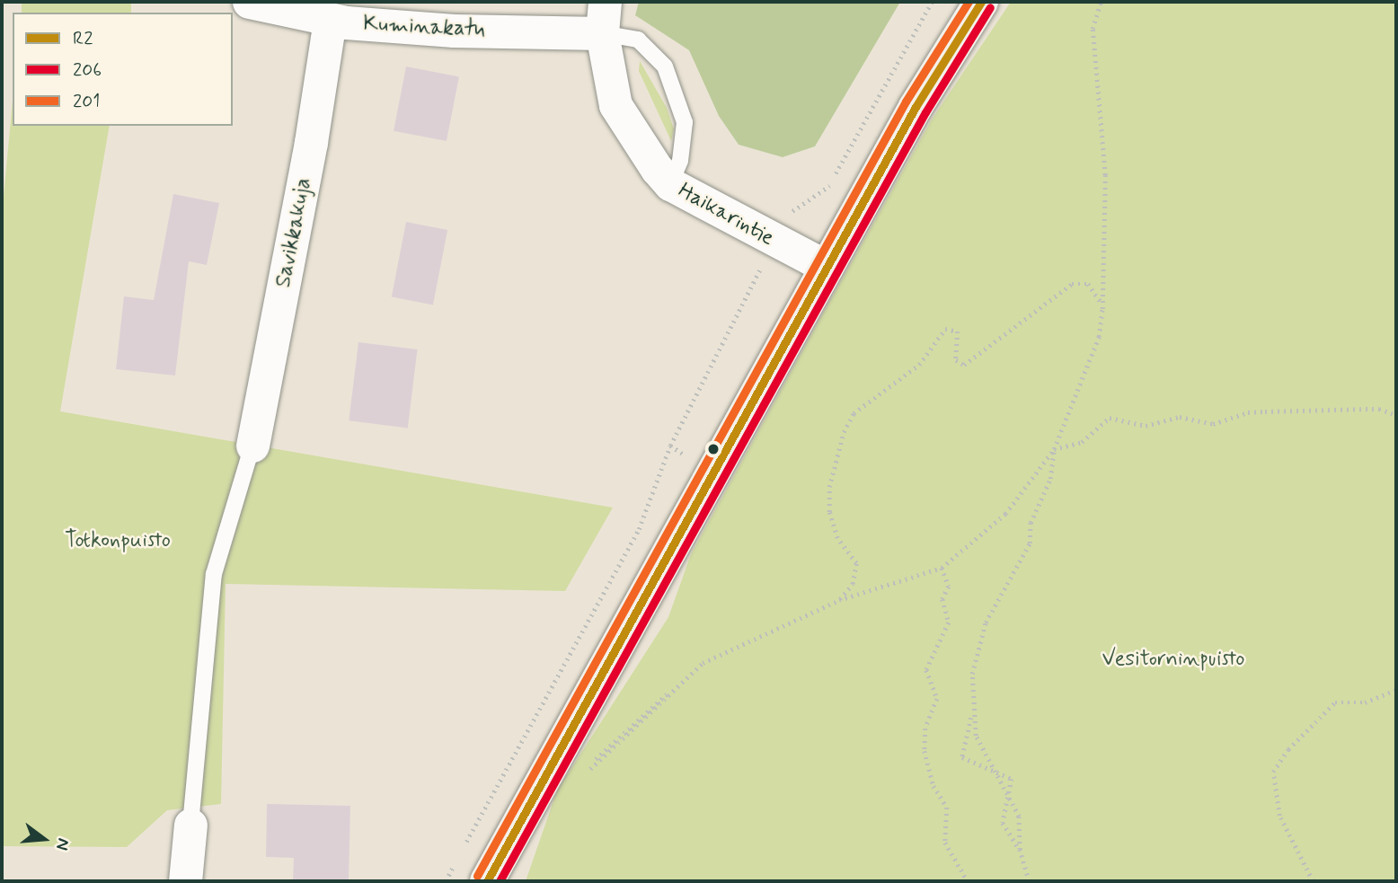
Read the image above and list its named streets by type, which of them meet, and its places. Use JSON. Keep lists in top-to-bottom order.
{
  "streets": {
    "street": ["Kuminakatu", "Haikarintie", "Savikkakuja"]
  },
  "crossings": [
    ["Kuminakatu", "Haikarintie"],
    ["Kuminakatu", "Savikkakuja"]
  ],
  "parks": ["Totkonpuisto", "Vesitorninpuisto"],
  "lines": ["transit line R2", "transit line 201", "transit line 206"],
  "legend": ["R2", "206", "201"],
  "north": "right"
}
